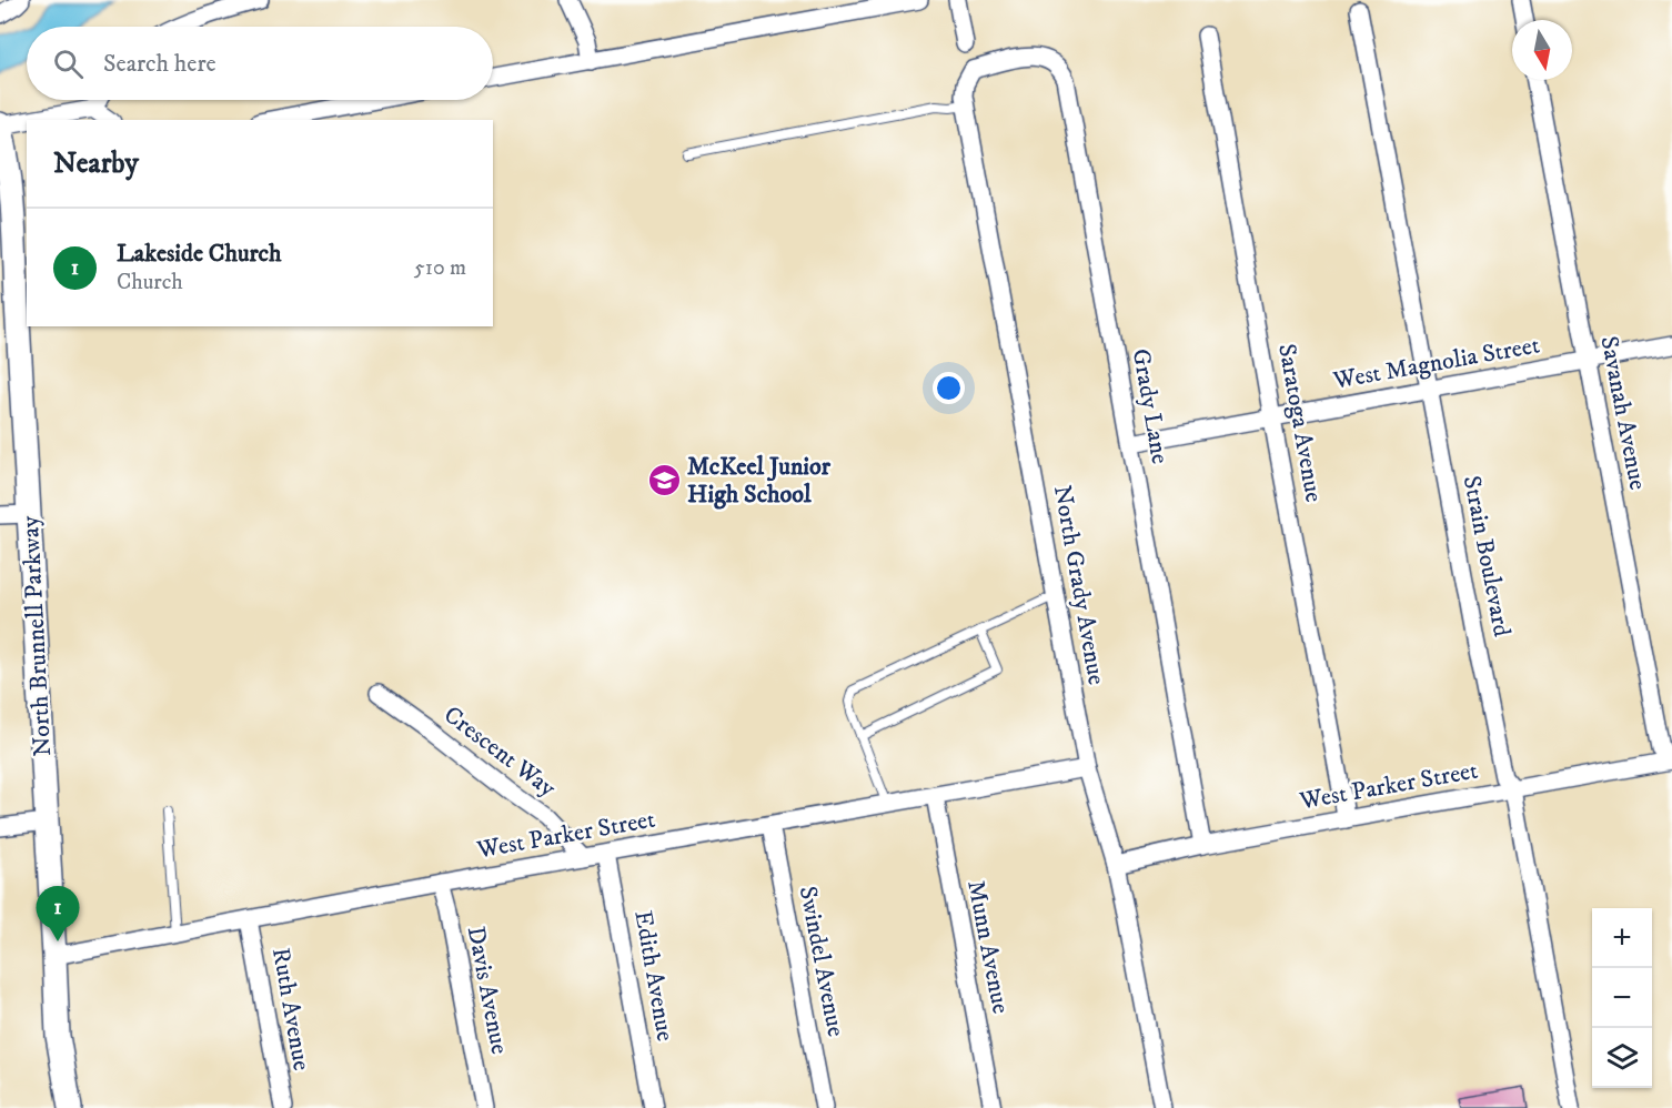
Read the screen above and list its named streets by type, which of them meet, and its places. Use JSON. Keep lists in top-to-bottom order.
{
  "streets": {
    "street": [
      "West Magnolia Street",
      "Grady Lane",
      "Savanah Avenue",
      "Saratoga Avenue",
      "Strain Boulevard",
      "North Grady Avenue",
      "North Brunnell Parkway",
      "Crescent Way",
      "West Parker Street",
      "Munn Avenue",
      "Swindel Avenue",
      "Edith Avenue",
      "Davis Avenue",
      "Ruth Avenue"
    ]
  },
  "crossings": [
    ["West Magnolia Street", "Grady Lane"],
    ["West Magnolia Street", "Savanah Avenue"],
    ["West Magnolia Street", "Saratoga Avenue"],
    ["West Magnolia Street", "Strain Boulevard"],
    ["Grady Lane", "North Grady Avenue"],
    ["Grady Lane", "West Parker Street"],
    ["Savanah Avenue", "West Parker Street"],
    ["Saratoga Avenue", "West Parker Street"],
    ["Strain Boulevard", "West Parker Street"],
    ["North Grady Avenue", "West Parker Street"],
    ["North Brunnell Parkway", "West Parker Street"],
    ["Crescent Way", "West Parker Street"],
    ["West Parker Street", "Munn Avenue"],
    ["West Parker Street", "Swindel Avenue"],
    ["West Parker Street", "Edith Avenue"],
    ["West Parker Street", "Davis Avenue"],
    ["West Parker Street", "Ruth Avenue"]
  ],
  "places": {
    "school or university": ["McKeel Junior High School"]
  },
  "north": "bottom",
  "page": {
    "search": "Search here",
    "heading": "Nearby",
    "list": [
      {
        "mark": "1",
        "name": "Lakeside Church",
        "note": "Church",
        "value": "510 m"
      }
    ],
    "pins": "1",
    "map_buttons": ["+", "−"]
  }
}
